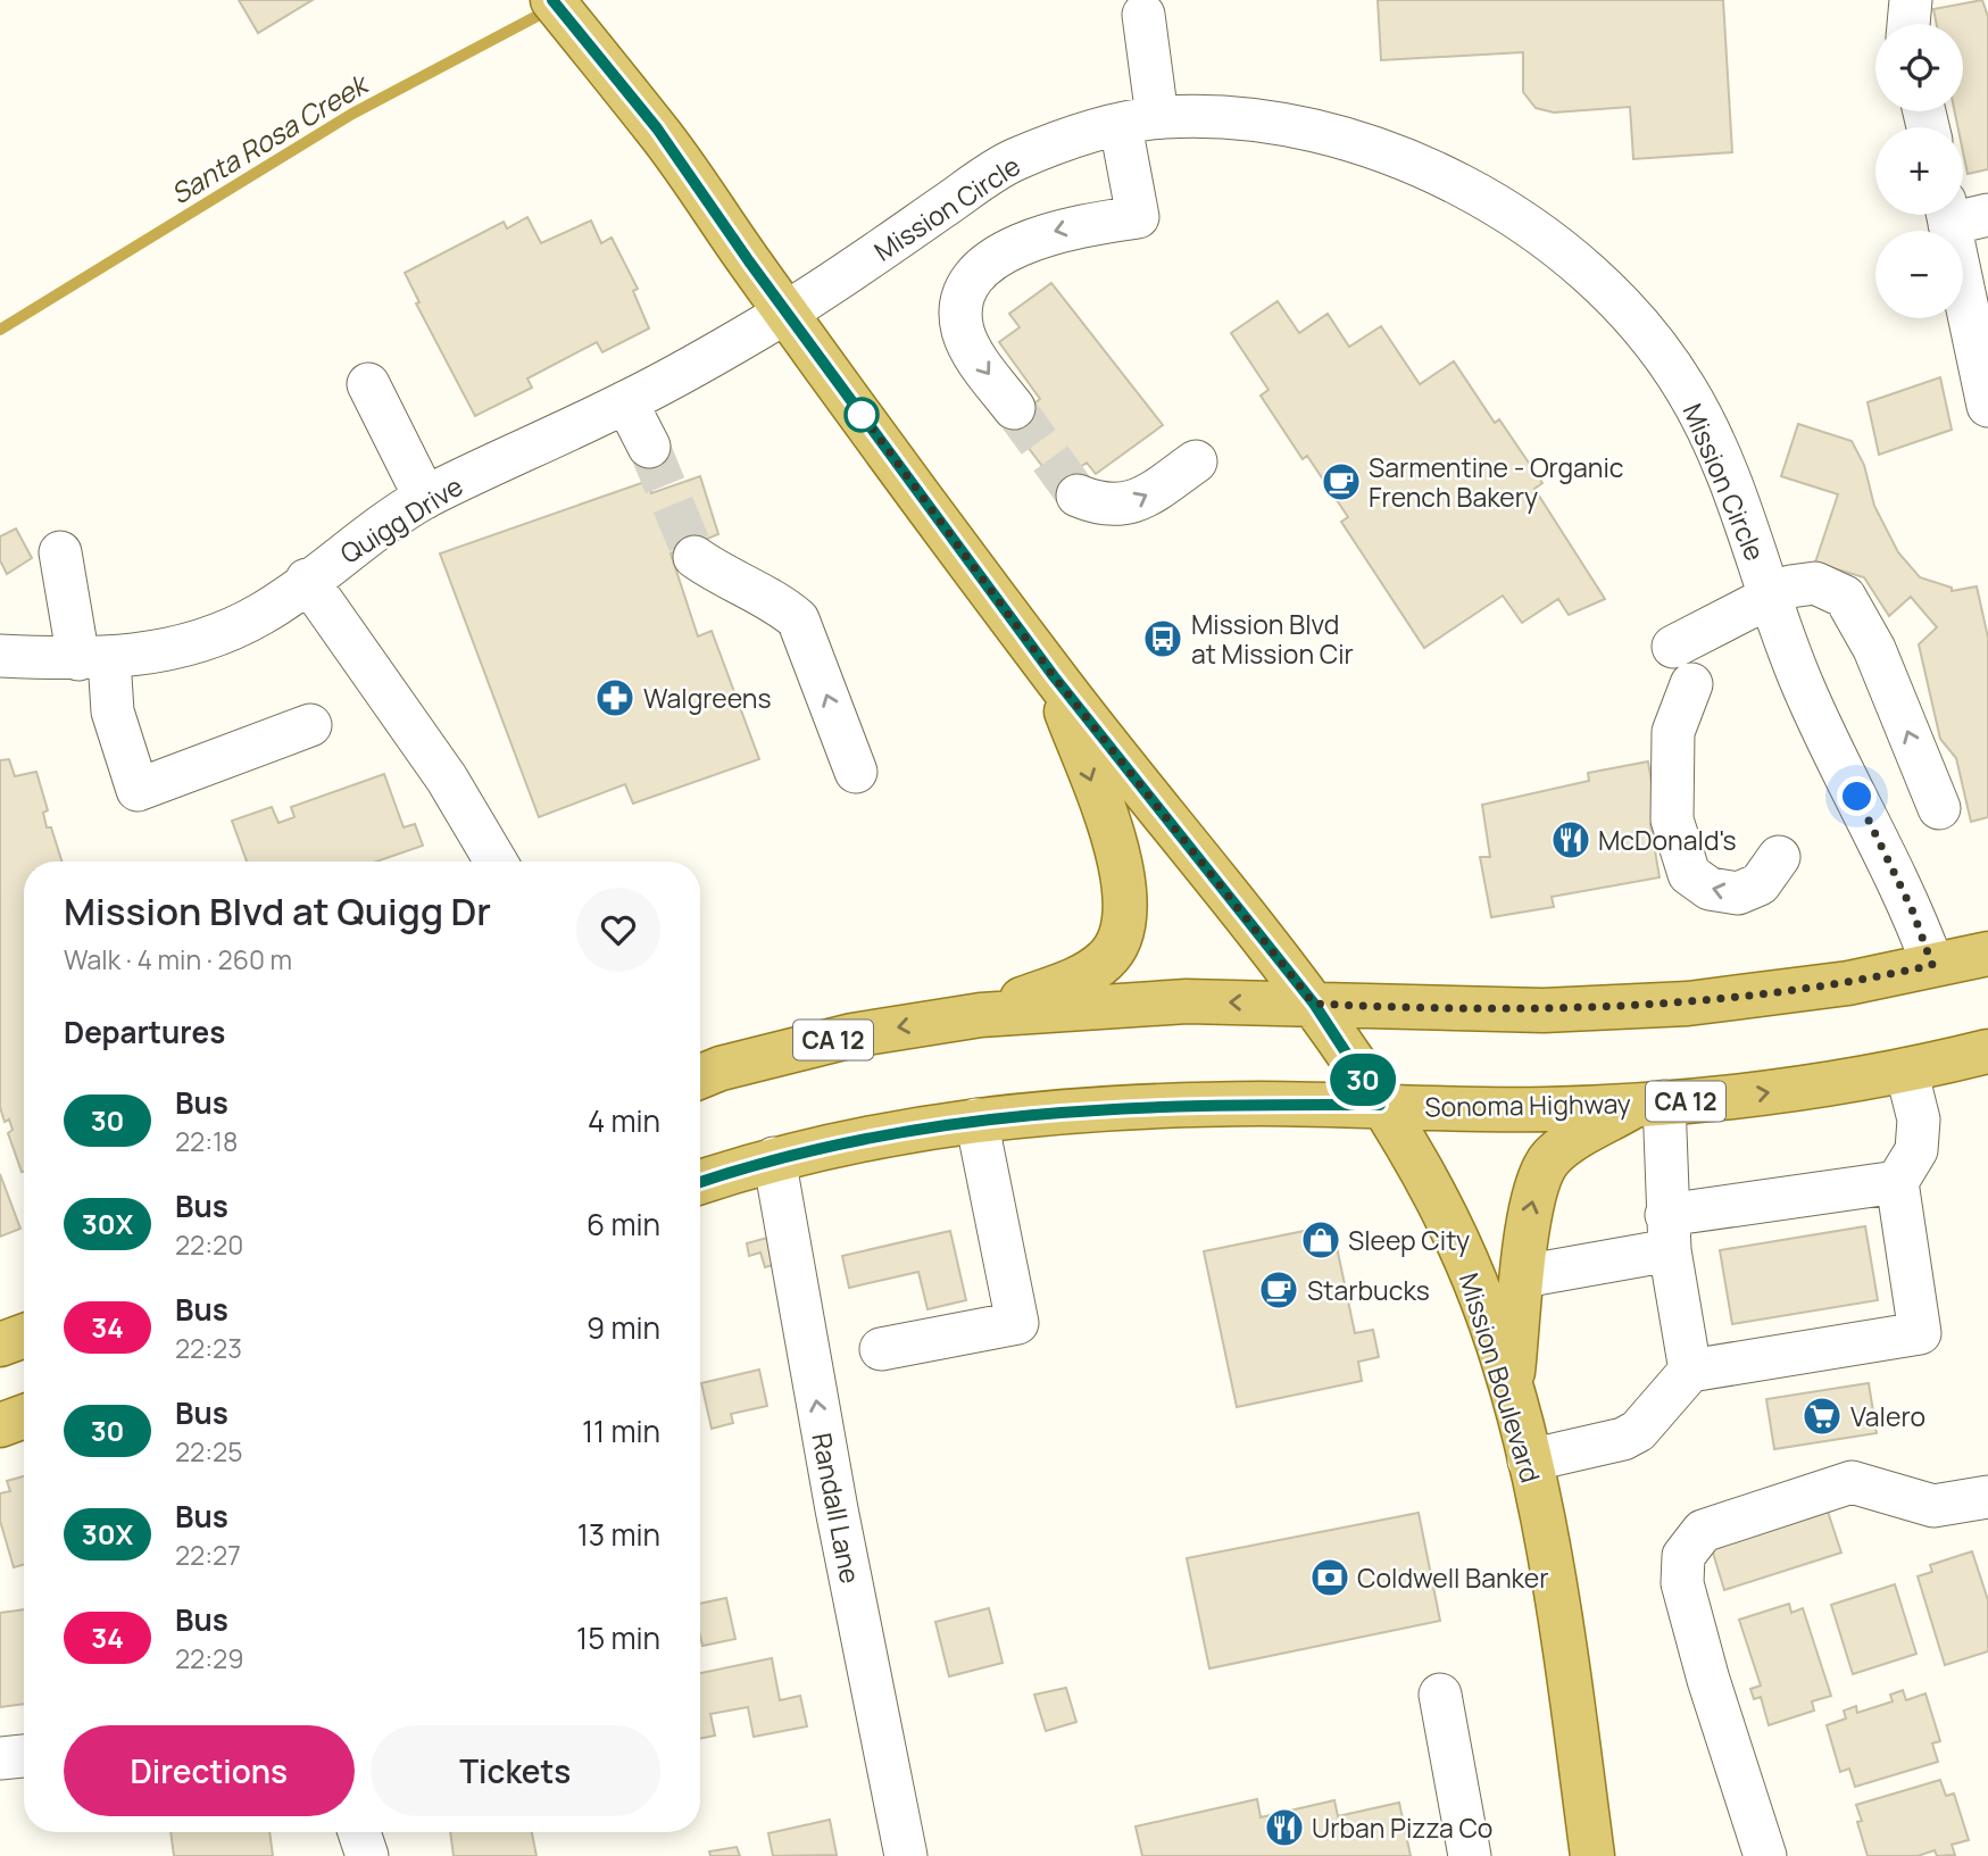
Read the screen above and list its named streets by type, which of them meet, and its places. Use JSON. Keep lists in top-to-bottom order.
{
  "streets": {
    "main road": ["CA 12", "Sonoma Highway", "Mission Boulevard"],
    "street": ["Mission Circle", "Quigg Drive", "Randall Lane"]
  },
  "crossings": [
    ["Mission Circle", "Quigg Drive"],
    ["Mission Circle", "CA 12"],
    ["Mission Circle", "Mission Boulevard"],
    ["Quigg Drive", "Mission Boulevard"],
    ["CA 12", "Mission Boulevard"],
    ["Sonoma Highway", "Mission Boulevard"],
    ["Sonoma Highway", "Randall Lane"]
  ],
  "one_way": ["Randall Lane"],
  "water": ["Santa Rosa Creek"],
  "places": {
    "cafe": ["Sarmentine - Organic French Bakery", "Starbucks"],
    "bus stop": ["Mission Blvd at Mission Cir"],
    "pharmacy": ["Walgreens"],
    "restaurant": ["McDonald's", "Urban Pizza Co"],
    "shop": ["Sleep City"],
    "supermarket": ["Valero"],
    "bank": ["Coldwell Banker"]
  },
  "lines": ["bus line 30"],
  "page": {
    "on_map": "30",
    "map_buttons": ["+", "−"],
    "heading": [
      ["Mission Blvd at Quigg Dr", "Walk · 4 min · 260 m"],
      "Departures"
    ],
    "list": [
      {
        "mark": "30",
        "name": "Bus",
        "note": "22:18",
        "value": "4 min"
      },
      {
        "mark": "30X",
        "name": "Bus",
        "note": "22:20",
        "value": "6 min"
      },
      {
        "mark": "34",
        "name": "Bus",
        "note": "22:23",
        "value": "9 min"
      },
      {
        "mark": "30",
        "name": "Bus",
        "note": "22:25",
        "value": "11 min"
      },
      {
        "mark": "30X",
        "name": "Bus",
        "note": "22:27",
        "value": "13 min"
      },
      {
        "mark": "34",
        "name": "Bus",
        "note": "22:29",
        "value": "15 min"
      }
    ],
    "buttons": ["Directions", "Tickets"]
  }
}
